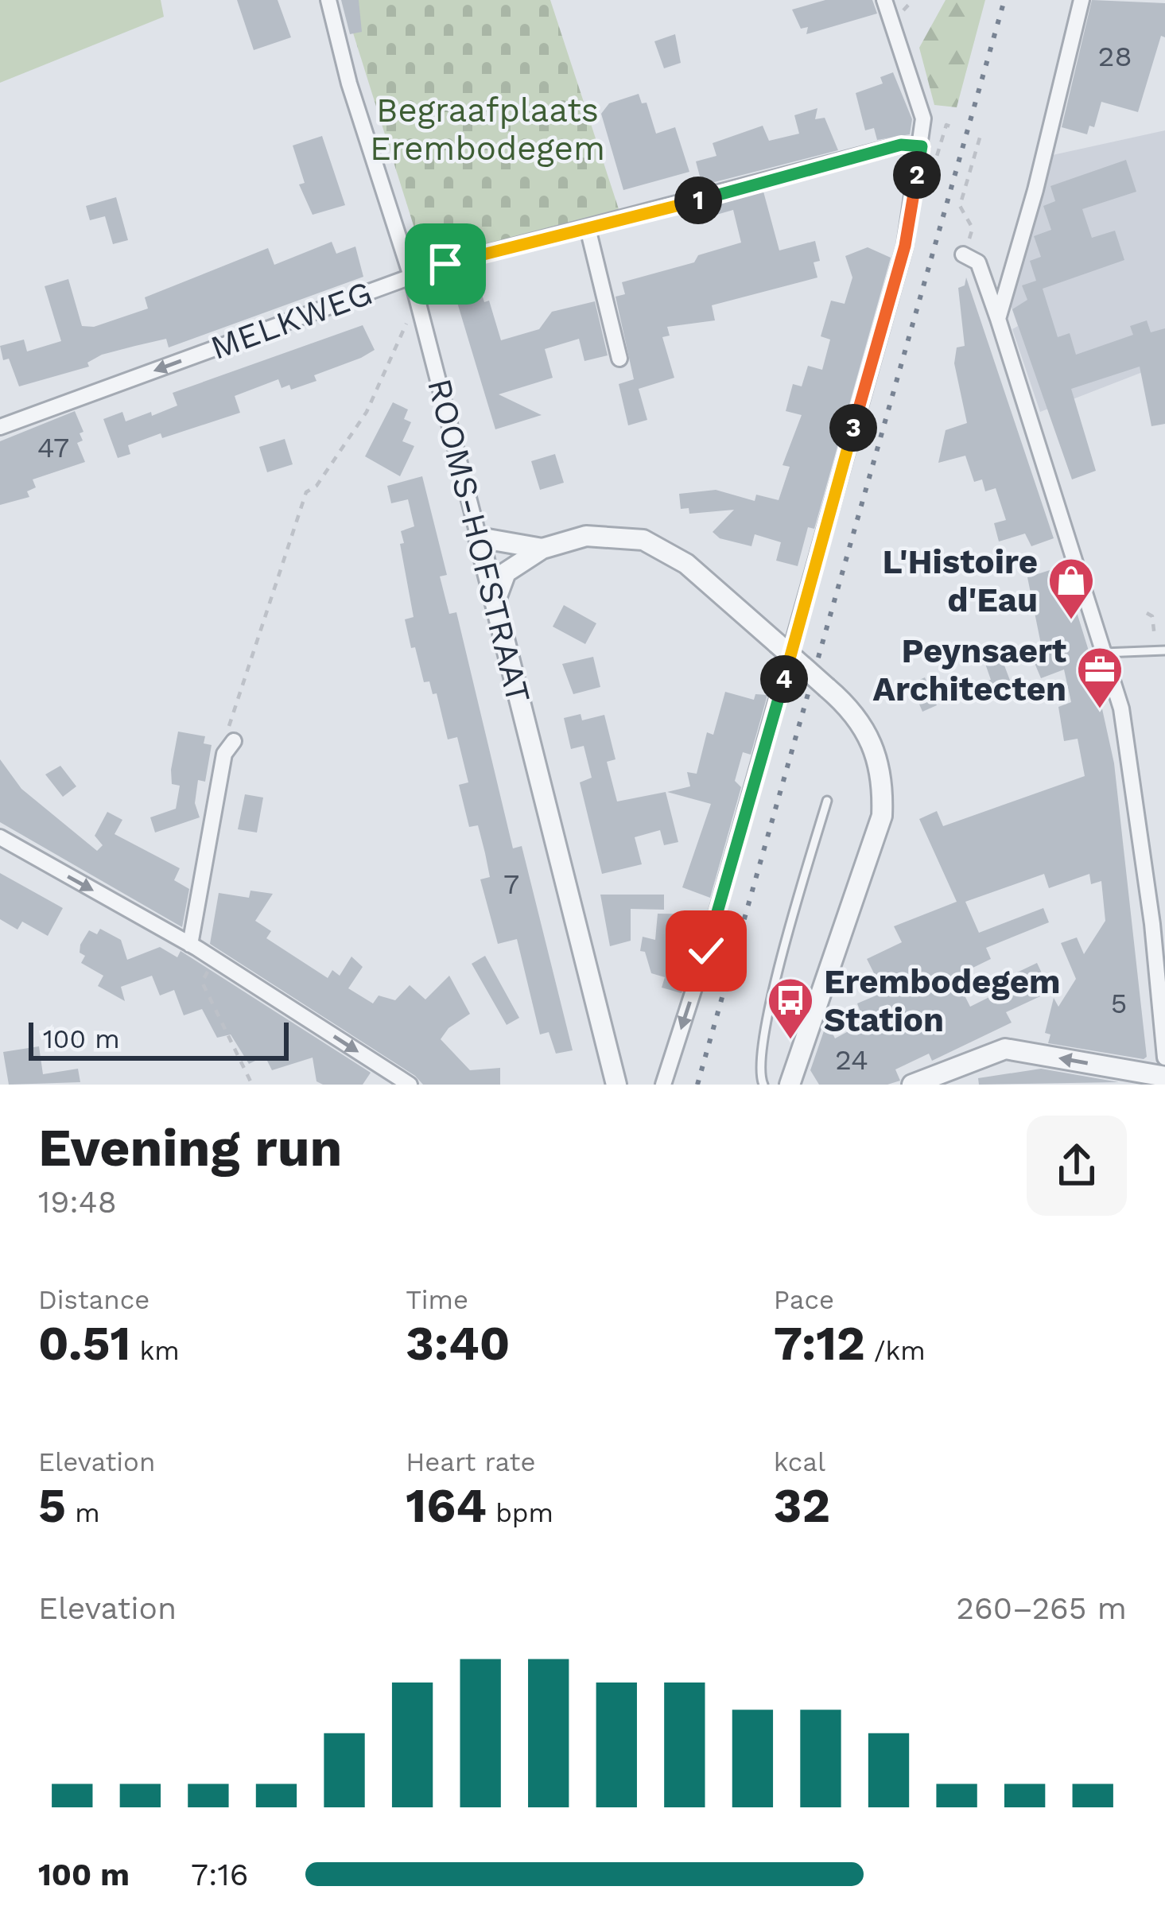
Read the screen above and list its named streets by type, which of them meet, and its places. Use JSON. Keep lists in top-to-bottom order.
{
  "streets": {
    "street": ["MELKWEG", "ROOMS-HOFSTRAAT"]
  },
  "crossings": [
    ["MELKWEG", "ROOMS-HOFSTRAAT"]
  ],
  "one_way": ["MELKWEG"],
  "parks": ["Begraafplaats Erembodegem"],
  "places": {
    "shop": ["L'Histoire d'Eau"],
    "office": ["Peynsaert Architecten"],
    "bus stop": ["Erembodegem Station"]
  },
  "house_numbers": [
    "28",
    "47",
    "7",
    "5",
    "24"
  ],
  "scale_bar": "100 m",
  "page": {
    "pins": [
      "2",
      "1",
      "3",
      "4"
    ],
    "scale": "100 m",
    "heading": ["Evening run", "19:48"],
    "stats": [
      ["Distance", "0.51 km"],
      ["Time", "3:40"],
      ["Pace", "7:12 /km"],
      ["Elevation", "5 m"],
      ["Heart rate", "164 bpm"],
      ["kcal", "32"]
    ],
    "chart": ["Elevation", "260–265 m"],
    "list": [
      {
        "name": "100 m",
        "note": "7:16"
      }
    ]
  }
}
